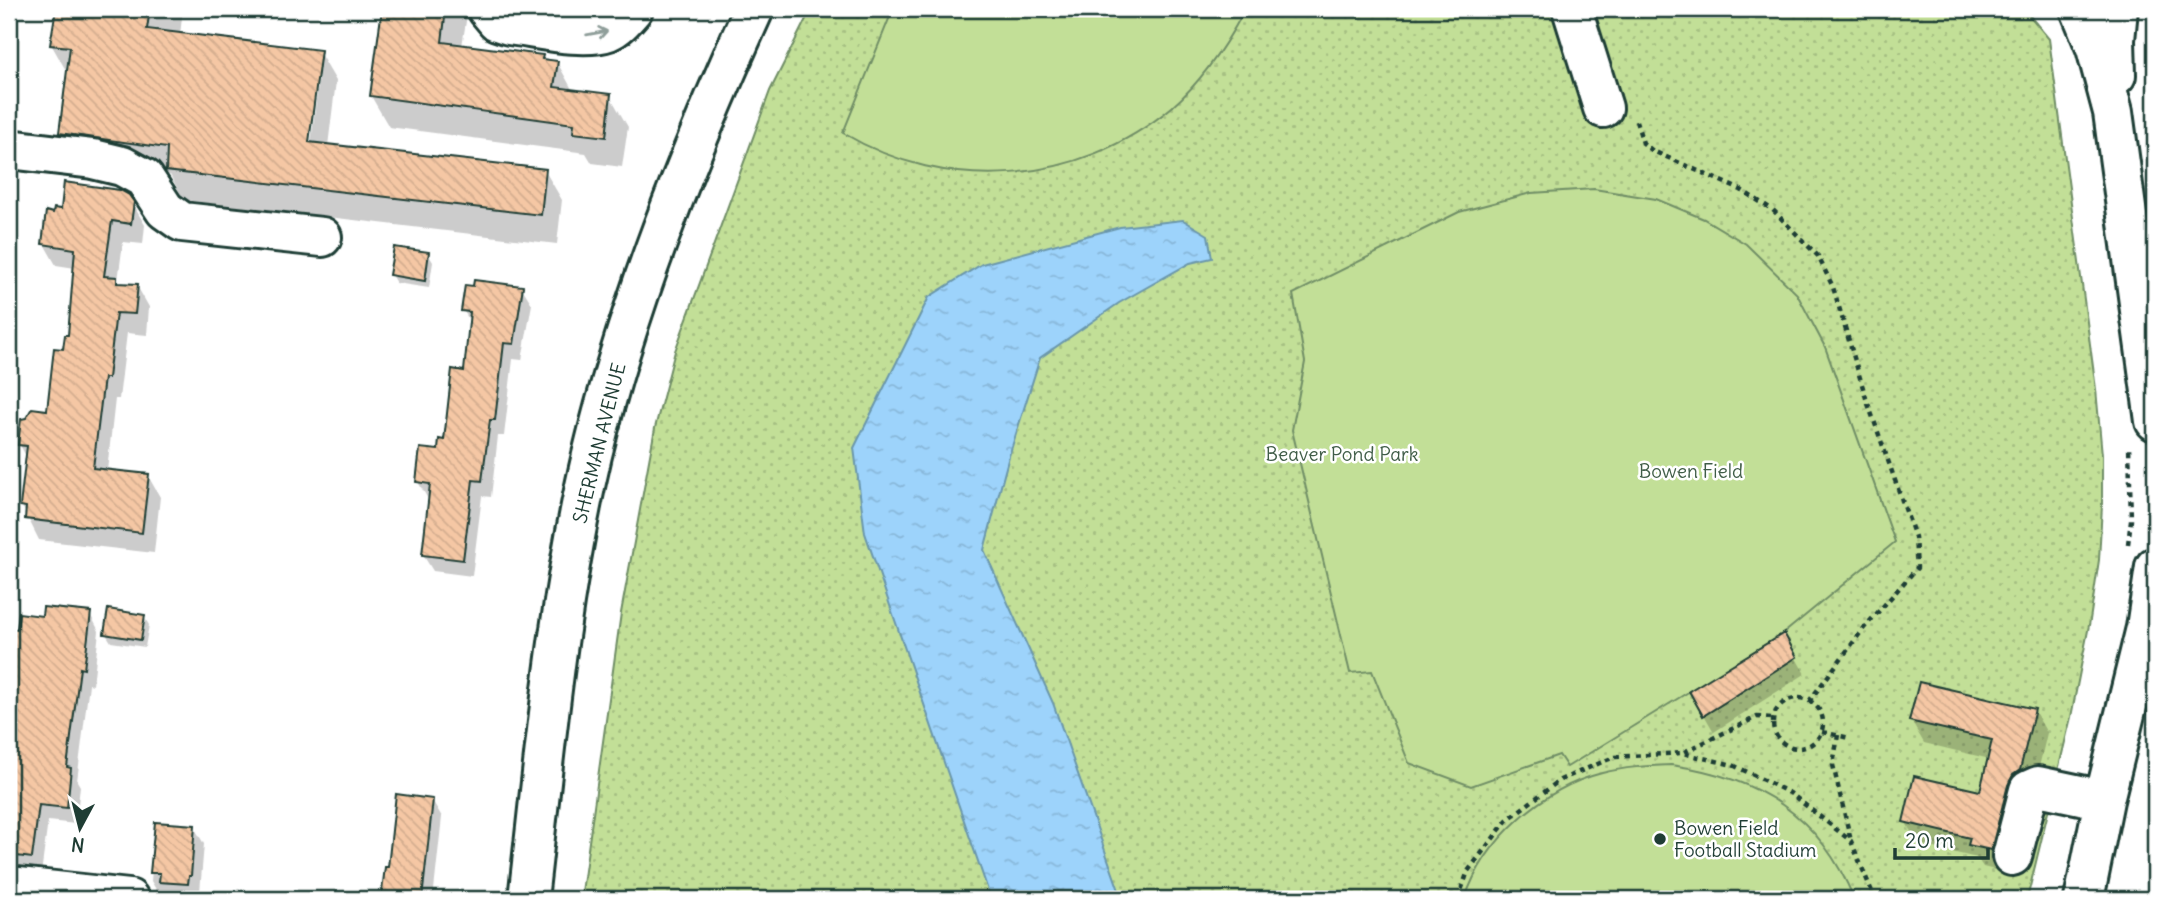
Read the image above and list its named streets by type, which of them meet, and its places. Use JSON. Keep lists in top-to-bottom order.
{
  "streets": {
    "street": ["SHERMAN AVENUE"]
  },
  "parks": ["Beaver Pond Park", "Bowen Field"],
  "places": ["Bowen Field Football Stadium"],
  "scale_bar": "20 m",
  "north": "bottom"
}
